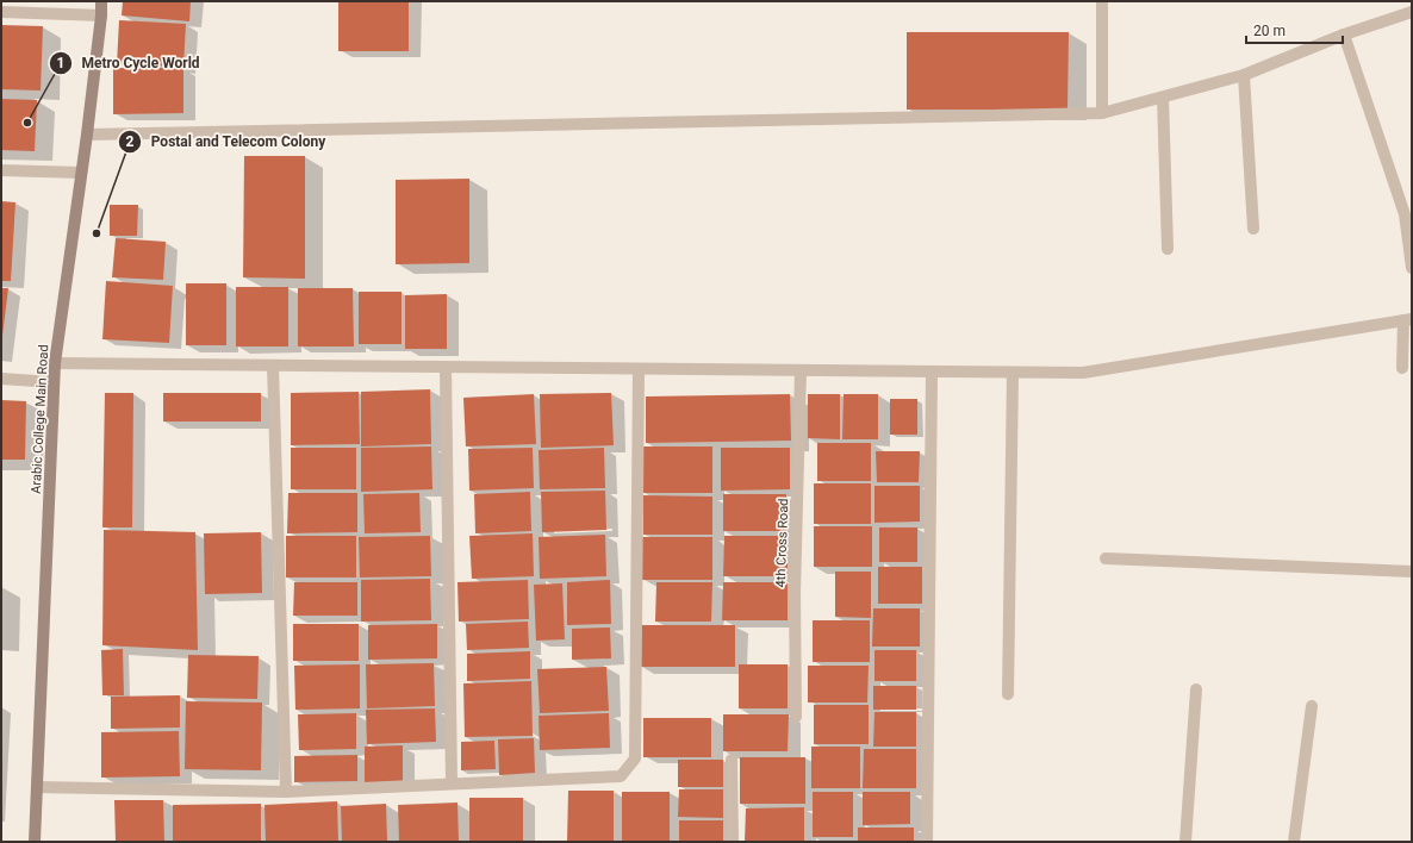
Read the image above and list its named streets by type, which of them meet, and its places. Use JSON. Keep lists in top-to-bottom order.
{
  "streets": {
    "main road": ["Arabic College Main Road"],
    "street": ["4th Cross Road"]
  },
  "places": ["Metro Cycle World", "Postal and Telecom Colony"],
  "scale_bar": "20 m"
}
